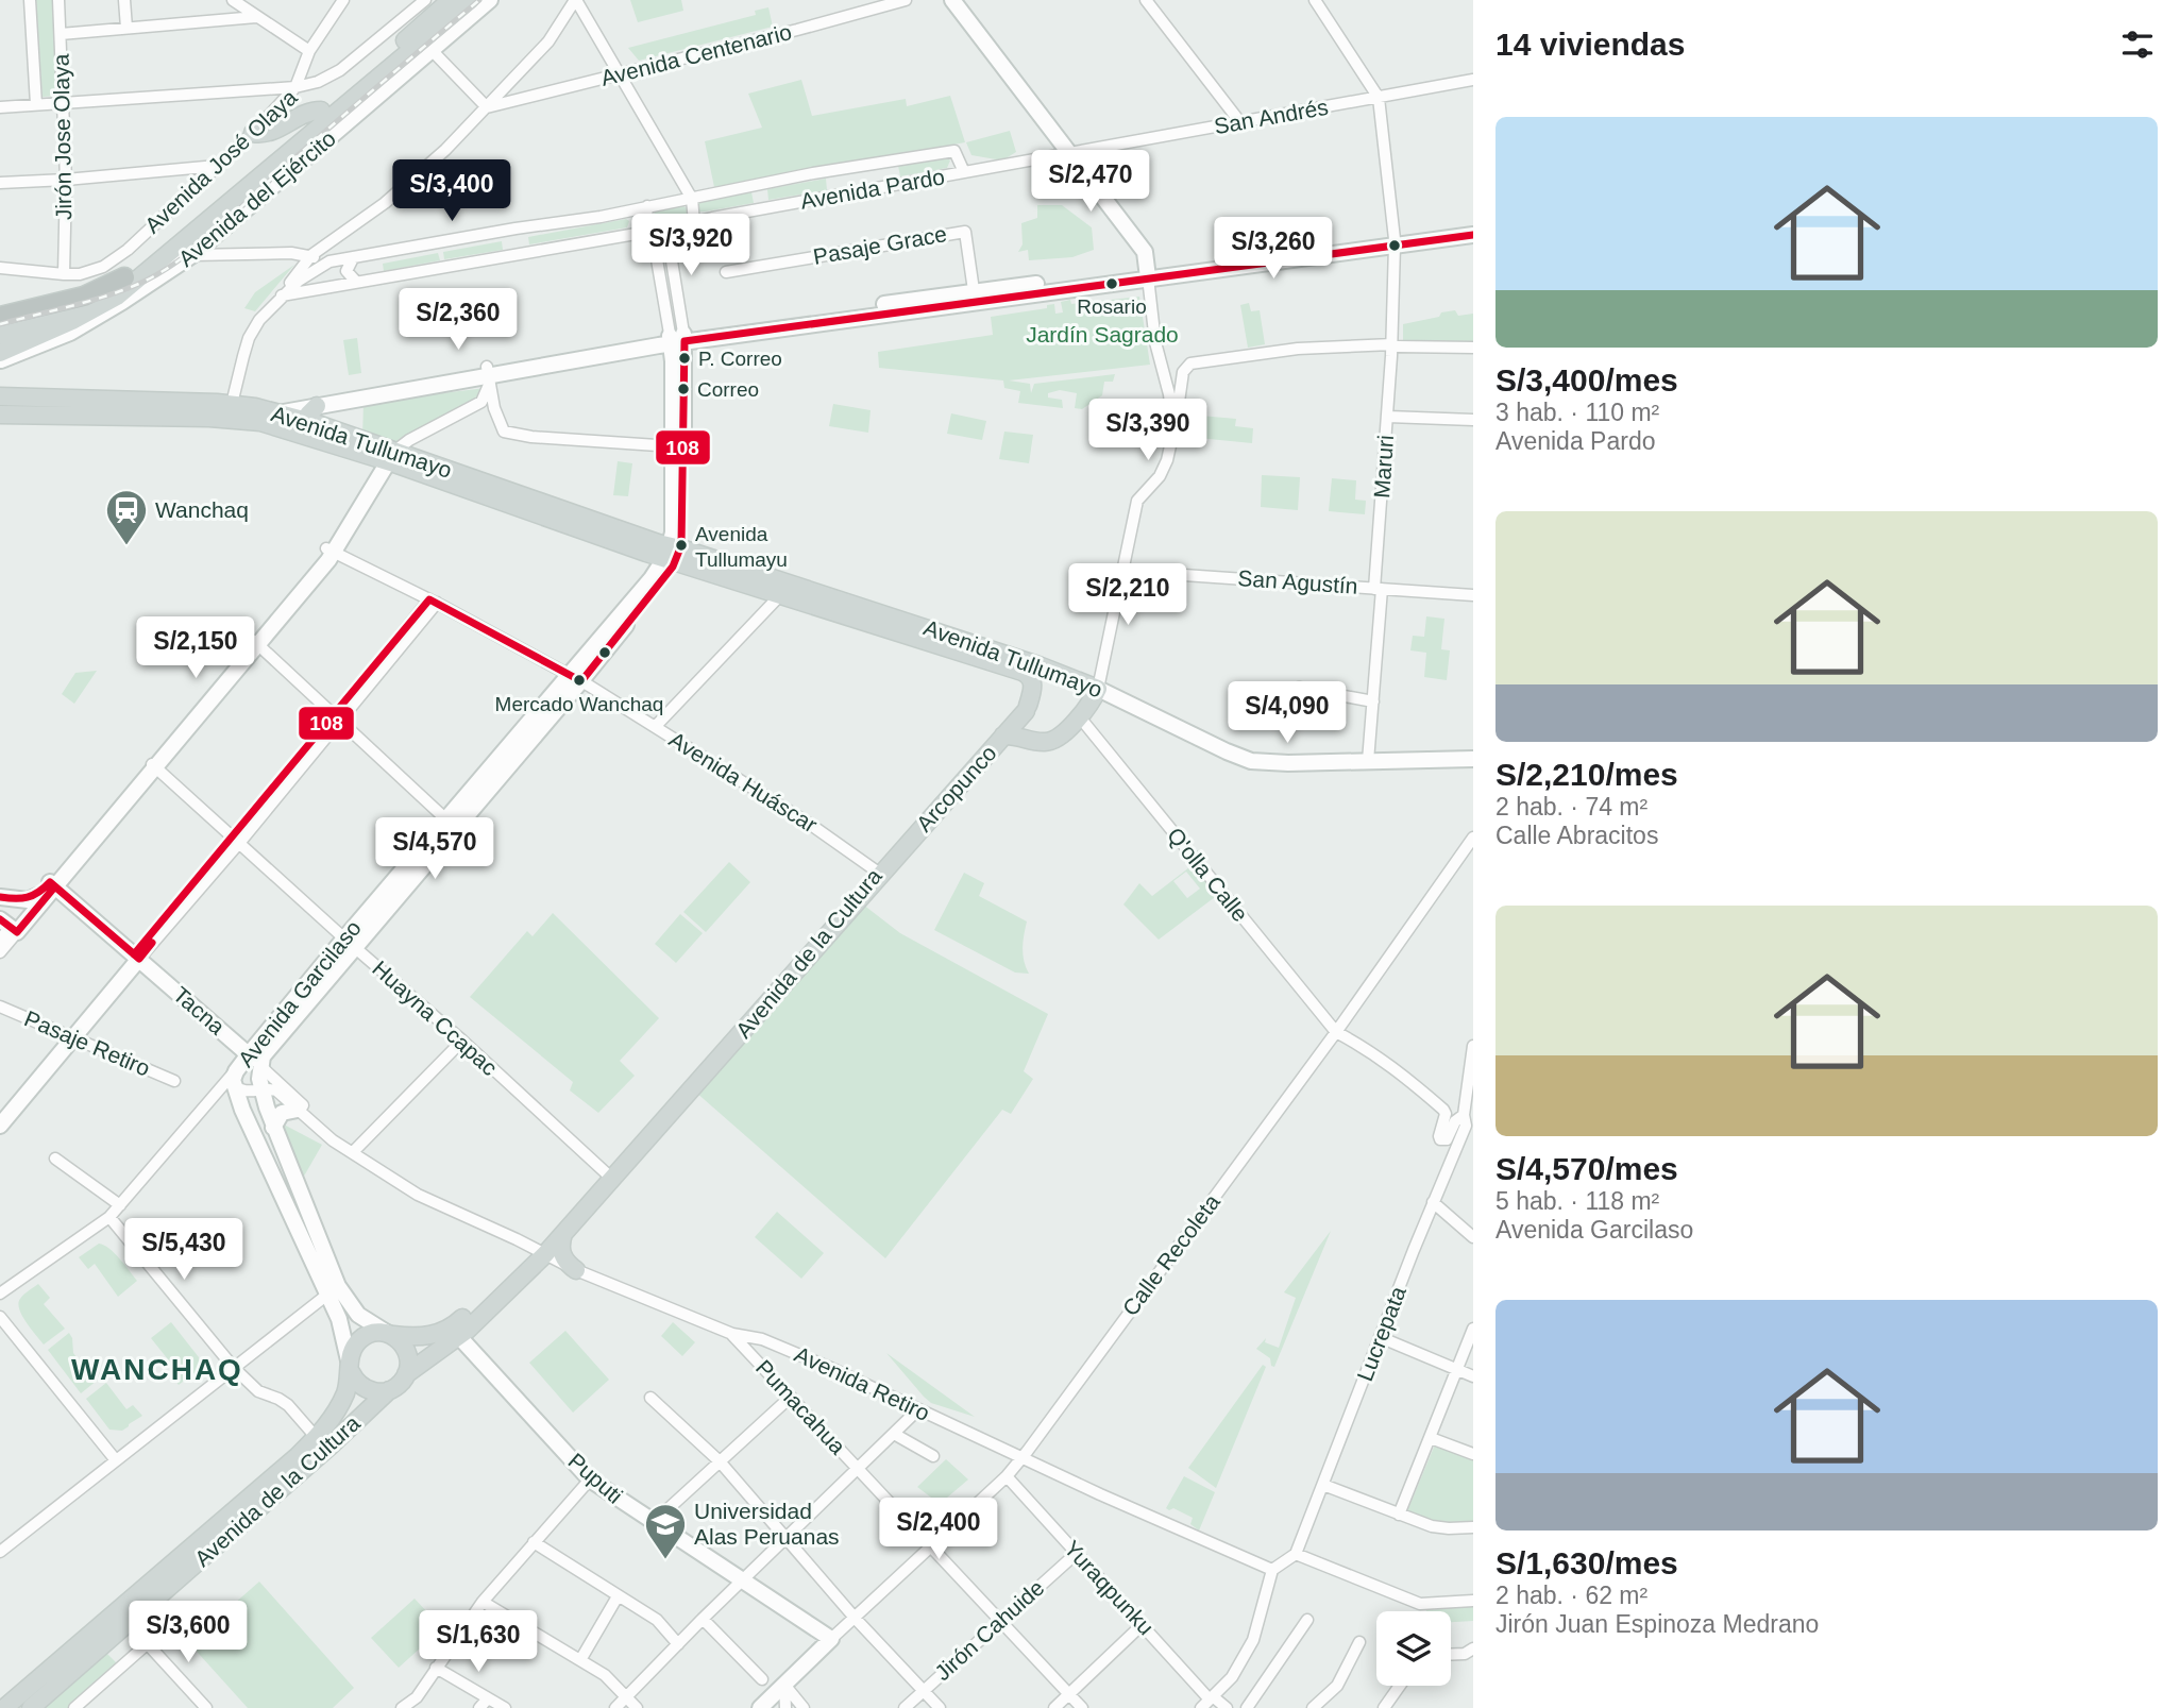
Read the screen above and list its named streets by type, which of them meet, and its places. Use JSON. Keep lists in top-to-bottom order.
{
  "streets": {
    "main road": [
      "Avenida del Ejército",
      "Avenida Tullumayo",
      "Arcopunco",
      "Avenida de la Cultura"
    ],
    "street": [
      "Avenida Centenario",
      "San Andrés",
      "Jirón Jose Olaya",
      "Avenida José Olaya",
      "Avenida Pardo",
      "Pasaje Grace",
      "Maruri",
      "San Agustín",
      "Avenida Huáscar",
      "Q'olla Calle",
      "Avenida Garcilaso",
      "Tacna",
      "Huayna Ccapac",
      "Pasaje Retiro",
      "Calle Recoleta",
      "Lucrepata",
      "Avenida Retiro",
      "Pumacahua",
      "Puputi",
      "Yuraqpunku",
      "Jirón Cahuide"
    ]
  },
  "crossings": [
    ["San Andrés", "Avenida Pardo"],
    ["San Andrés", "Maruri"],
    ["Jirón Jose Olaya", "Avenida José Olaya"],
    ["Avenida Tullumayo", "Maruri"],
    ["Avenida Tullumayo", "Arcopunco"],
    ["Avenida Tullumayo", "Avenida Garcilaso"],
    ["Maruri", "San Agustín"],
    ["Avenida Huáscar", "Arcopunco"],
    ["Avenida Huáscar", "Avenida de la Cultura"],
    ["Avenida Huáscar", "Avenida Garcilaso"],
    ["Arcopunco", "Avenida de la Cultura"],
    ["Q'olla Calle", "Calle Recoleta"],
    ["Avenida de la Cultura", "Tacna"],
    ["Avenida de la Cultura", "Huayna Ccapac"],
    ["Avenida de la Cultura", "Puputi"],
    ["Avenida Garcilaso", "Tacna"],
    ["Avenida Garcilaso", "Huayna Ccapac"],
    ["Tacna", "Avenida Retiro"],
    ["Calle Recoleta", "Avenida Retiro"],
    ["Calle Recoleta", "Pumacahua"],
    ["Calle Recoleta", "Puputi"],
    ["Calle Recoleta", "Yuraqpunku"],
    ["Avenida Retiro", "Pumacahua"],
    ["Pumacahua", "Jirón Cahuide"],
    ["Yuraqpunku", "Jirón Cahuide"]
  ],
  "districts": ["WANCHAQ"],
  "parks": ["Jardín Sagrado"],
  "places": {
    "other": [
      "Rosario",
      "P. Correo",
      "Correo",
      "Avenida Tullumayu",
      "Mercado Wanchaq"
    ],
    "station": ["Wanchaq"],
    "school or university": ["Universidad Alas Peruanas"]
  },
  "lines": ["transit line 108"],
  "page": {
    "heading": "14 viviendas",
    "list": [
      {
        "name": "S/3,400/mes",
        "note": "3 hab. · 110 m² · Avenida Pardo"
      },
      {
        "name": "S/2,210/mes",
        "note": "2 hab. · 74 m² · Calle Abracitos"
      },
      {
        "name": "S/4,570/mes",
        "note": "5 hab. · 118 m² · Avenida Garcilaso"
      },
      {
        "name": "S/1,630/mes",
        "note": "2 hab. · 62 m² · Jirón Juan Espinoza Medrano"
      }
    ],
    "price": [
      "S/2,470",
      "S/3,400",
      "S/3,920",
      "S/3,260",
      "S/2,360",
      "S/3,390",
      "S/2,210",
      "S/2,150",
      "S/4,090",
      "S/4,570",
      "S/5,430",
      "S/2,400",
      "S/3,600",
      "S/1,630"
    ]
  }
}
